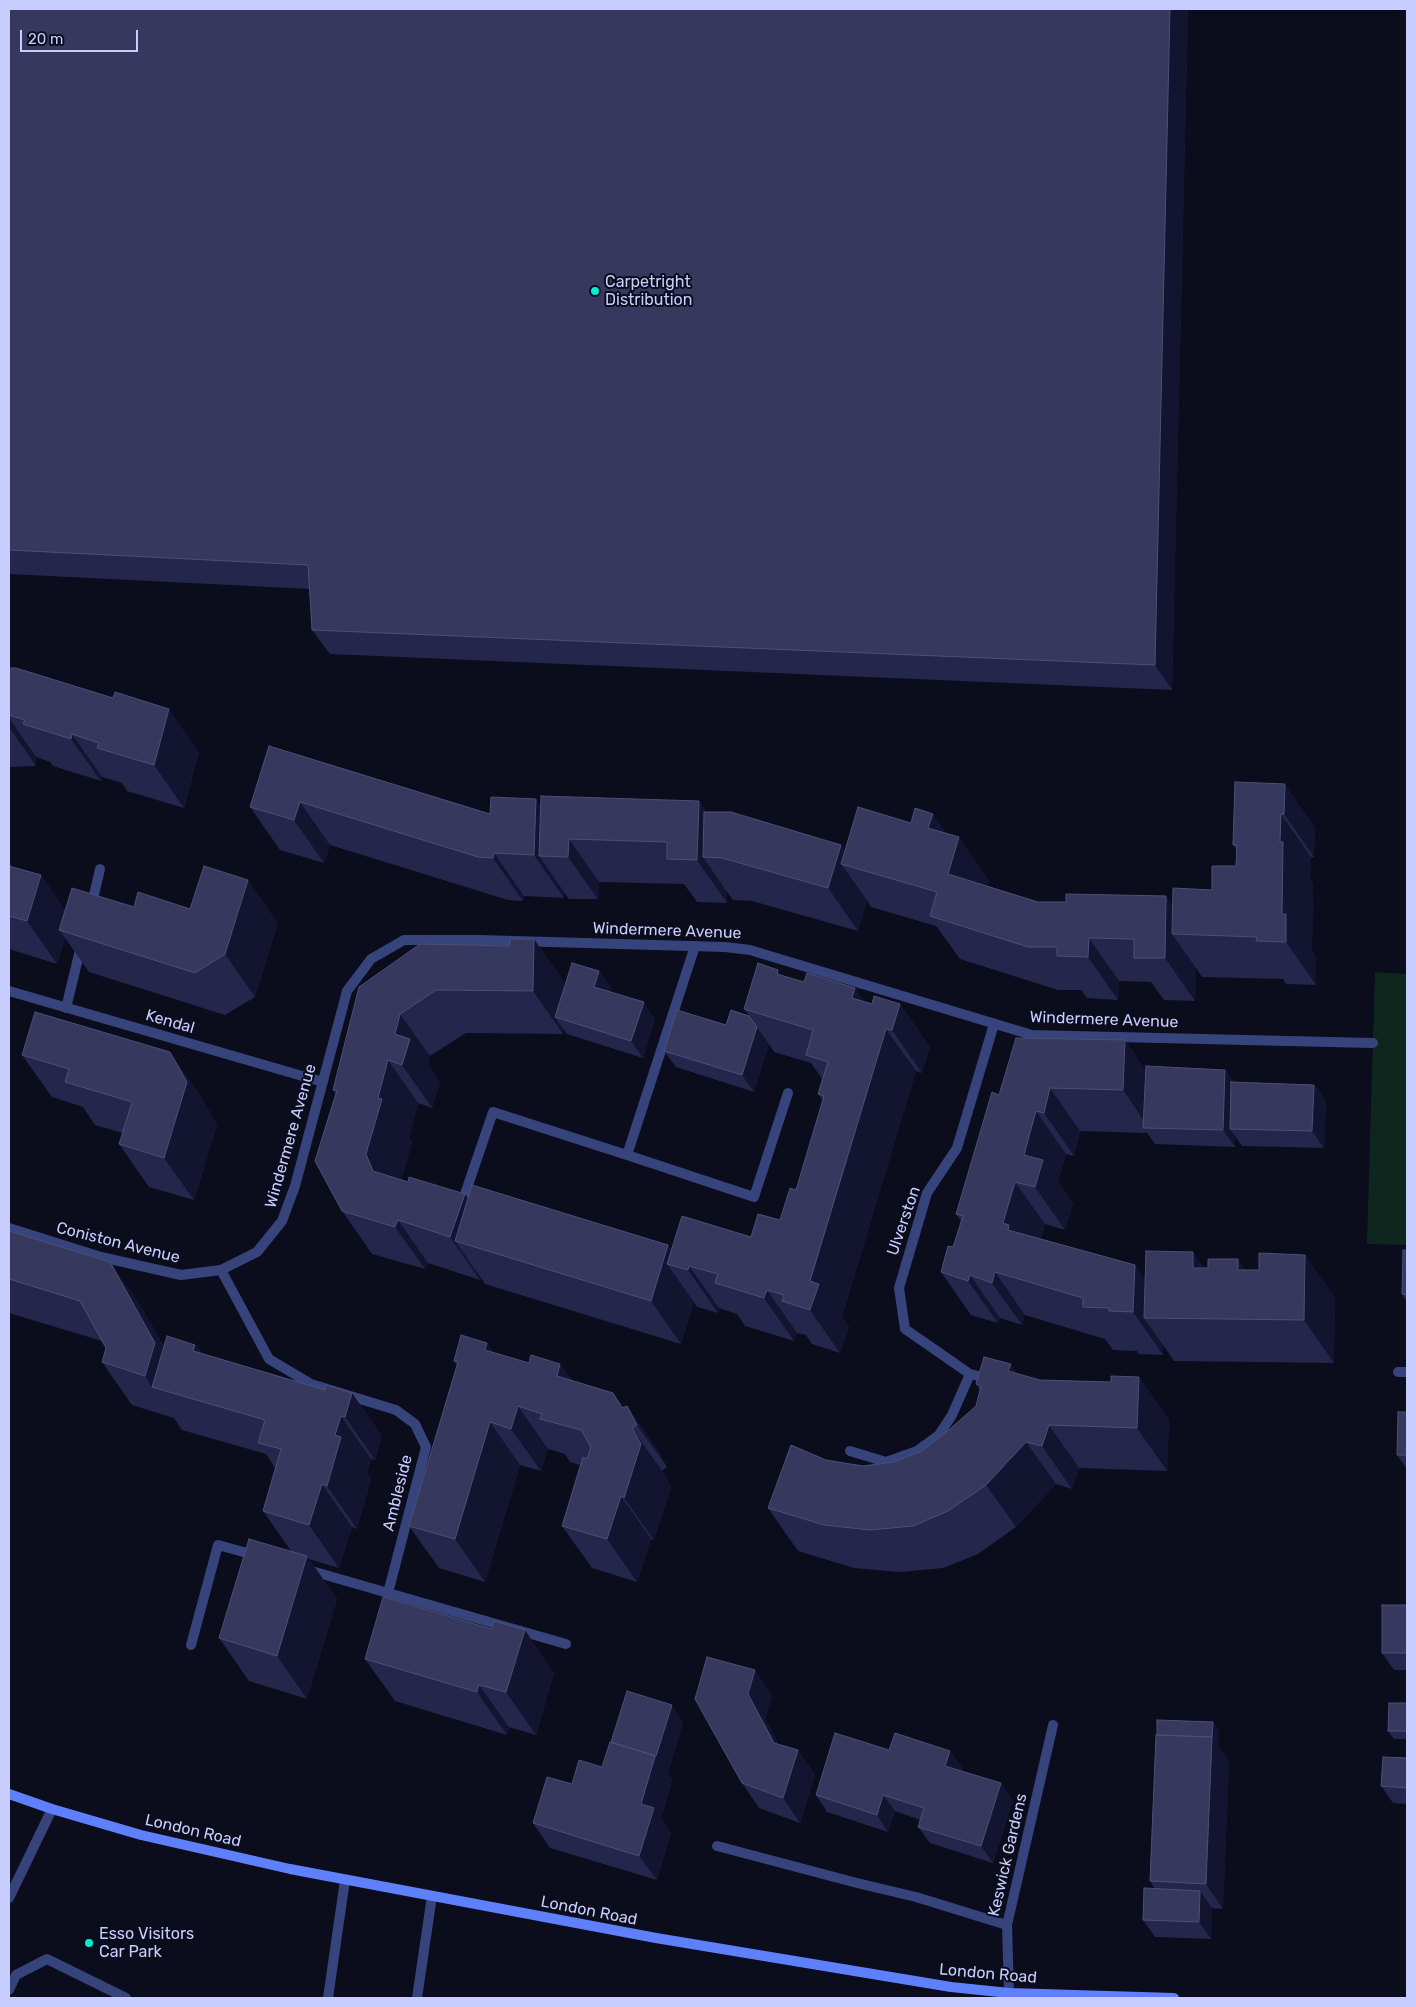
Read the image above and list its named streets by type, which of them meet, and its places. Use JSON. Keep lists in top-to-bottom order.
{
  "streets": {
    "street": [
      "Windermere Avenue",
      "Kendal",
      "Ulverston",
      "Coniston Avenue",
      "Ambleside",
      "London Road",
      "Keswick Gardens"
    ]
  },
  "crossings": [
    ["Windermere Avenue", "Kendal"],
    ["Windermere Avenue", "Ulverston"],
    ["Windermere Avenue", "Coniston Avenue"],
    ["Windermere Avenue", "Ambleside"],
    ["Coniston Avenue", "Ambleside"],
    ["London Road", "Keswick Gardens"]
  ],
  "places": ["Carpetright Distribution", "Esso Visitors Car Park"],
  "scale_bar": "20 m"
}
